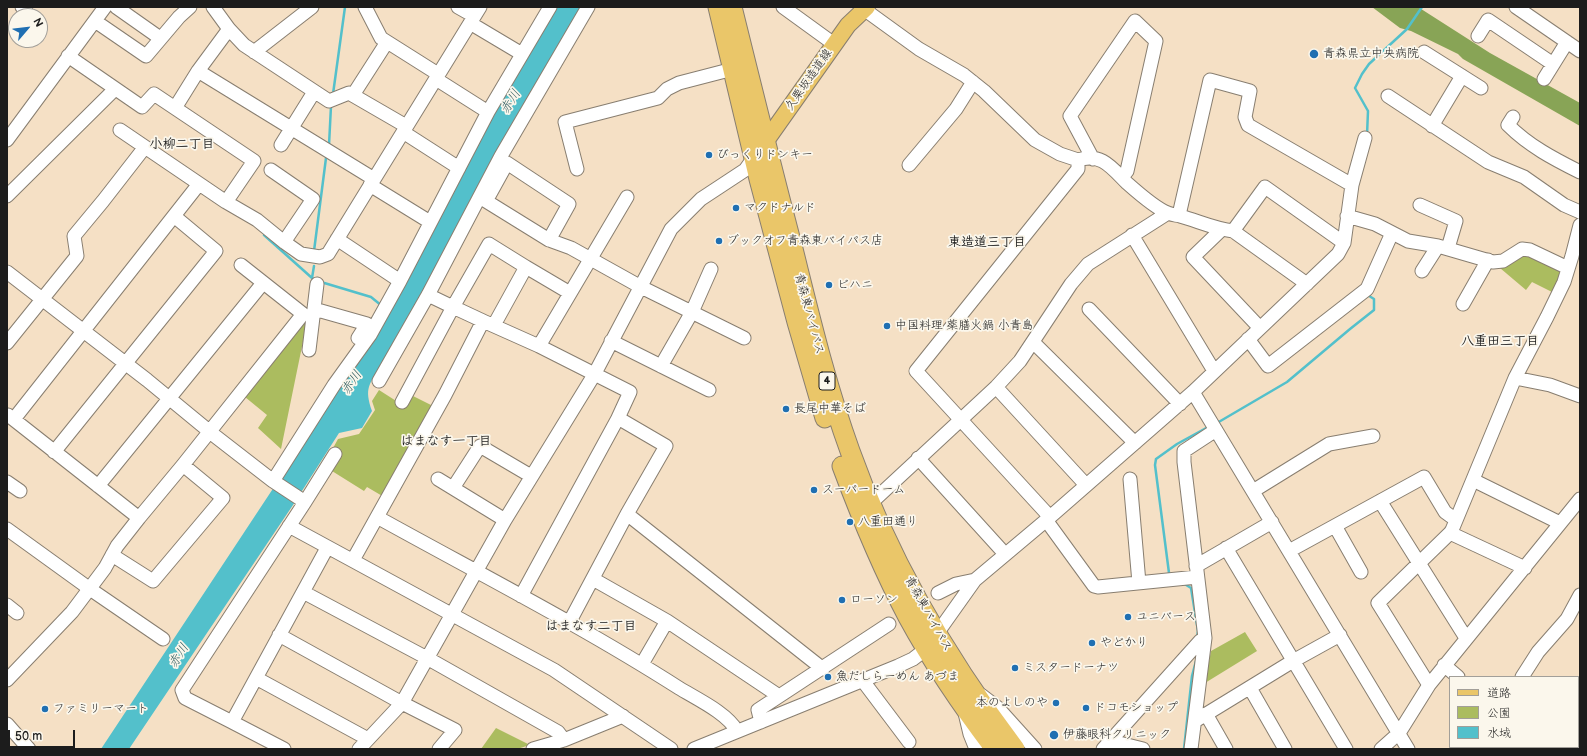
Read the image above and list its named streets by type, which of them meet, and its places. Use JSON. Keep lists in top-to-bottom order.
{
  "streets": {
    "highway": ["青森東バイパス", "4"],
    "main road": ["久栗坂造道線"]
  },
  "crossings": [
    ["久栗坂造道線", "青森東バイパス"]
  ],
  "districts": [
    "小柳二丁目",
    "東造道三丁目",
    "八重田三丁目",
    "はまなす一丁目",
    "はまなす二丁目"
  ],
  "water": ["赤川"],
  "places": [
    "青森県立中央病院",
    "びっくりドンキー",
    "マクドナルド",
    "ブックオフ青森東バイパス店",
    "ビハニ",
    "中国料理 薬膳火鍋 小青島",
    "長尾中華そば",
    "スーパードーム",
    "八重田通り",
    "ローソン",
    "ユニバース",
    "やどかり",
    "ミスタードーナツ",
    "魚だしらーめん あづま",
    "本のよしのや",
    "ドコモショップ",
    "ファミリーマート",
    "伊藤眼科クリニック"
  ],
  "legend": ["道路", "公園", "水域"],
  "scale_bar": "50 m",
  "north": "top right"
}
